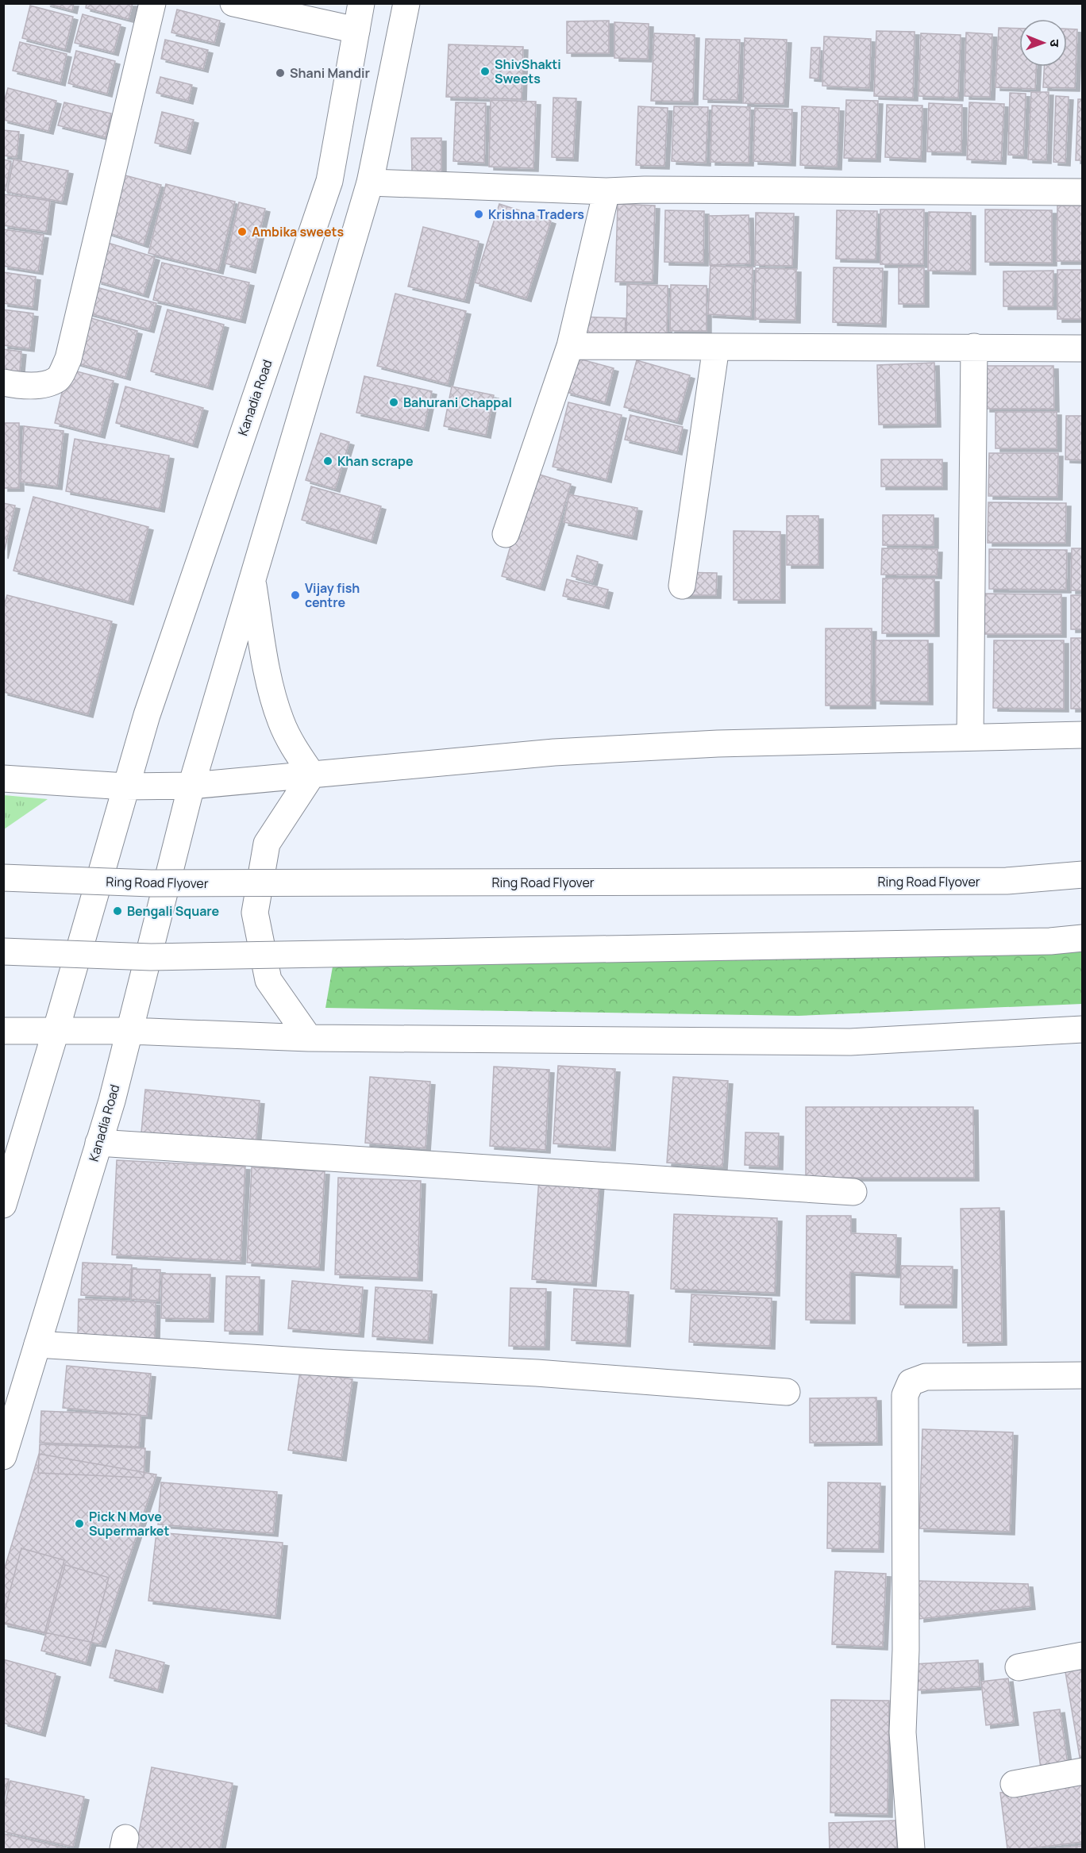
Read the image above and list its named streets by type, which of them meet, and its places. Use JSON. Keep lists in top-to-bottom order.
{
  "streets": {
    "street": ["Kanadia Road", "Ring Road Flyover"]
  },
  "places": [
    "ShivShakti Sweets",
    "Shani Mandir",
    "Krishna Traders",
    "Ambika sweets",
    "Bahurani Chappal",
    "Khan scrape",
    "Vijay fish centre",
    "Bengali Square",
    "Pick N Move Supermarket"
  ],
  "north": "right"
}
